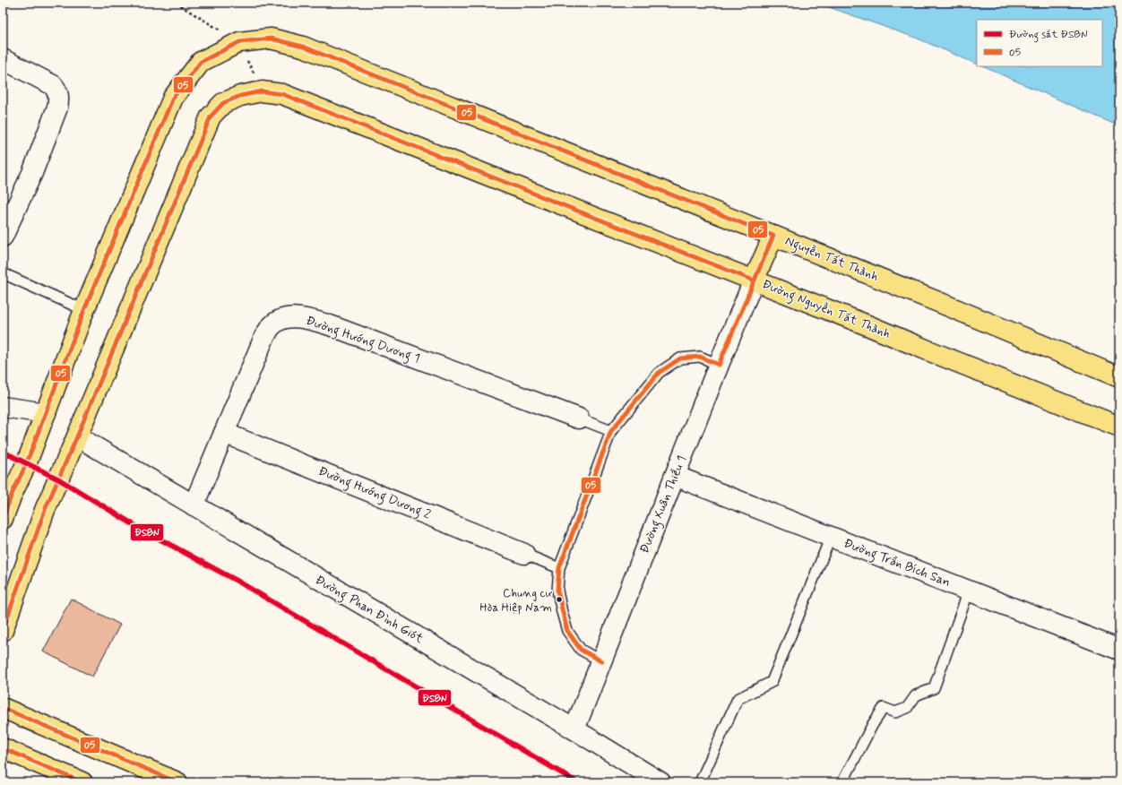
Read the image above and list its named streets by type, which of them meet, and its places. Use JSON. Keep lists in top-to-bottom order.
{
  "streets": {
    "main road": ["Nguyễn Tất Thành", "Đường Nguyễn Tất Thành"],
    "street": [
      "Đường Hướng Dương 1",
      "Đường Hướng Dương 2",
      "Đường Xuân Thiều 1",
      "Đường Trần Bích San",
      "Đường Phan Đình Giót"
    ]
  },
  "crossings": [
    ["Đường Nguyễn Tất Thành", "Đường Xuân Thiều 1"],
    ["Đường Nguyễn Tất Thành", "Đường Phan Đình Giót"],
    ["Đường Hướng Dương 1", "Đường Hướng Dương 2"],
    ["Đường Hướng Dương 1", "Đường Phan Đình Giót"],
    ["Đường Xuân Thiều 1", "Đường Trần Bích San"],
    ["Đường Xuân Thiều 1", "Đường Phan Đình Giót"]
  ],
  "places": ["Chung cư Hòa Hiệp Nam"],
  "lines": ["transit line 05", "rail line ĐSBN"],
  "legend": ["Đường sắt ĐSBN", "05"]
}
